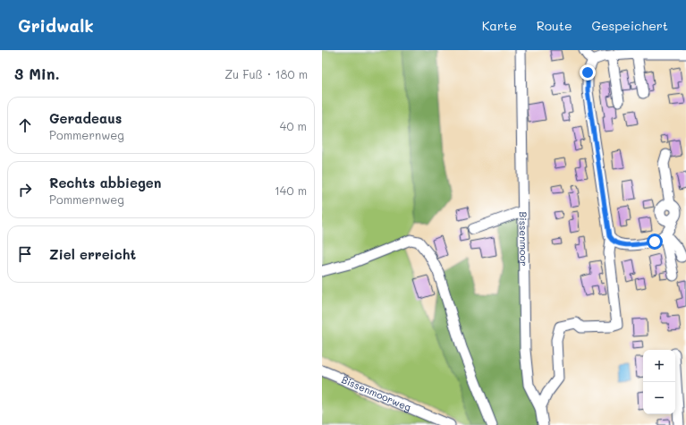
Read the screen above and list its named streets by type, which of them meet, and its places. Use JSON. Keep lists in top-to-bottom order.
{
  "streets": {
    "street": ["Bissenmoor", "Bissenmoorweg"]
  },
  "page": {
    "header": "Gridwalk",
    "nav": ["Karte", "Route", "Gespeichert"],
    "heading": ["3 Min.", "Zu Fuß · 180 m"],
    "list": [
      ["Geradeaus", "Pommernweg", "40 m"],
      ["Rechts abbiegen", "Pommernweg", "140 m"],
      "Ziel erreicht"
    ],
    "map_buttons": ["+", "−"]
  }
}
